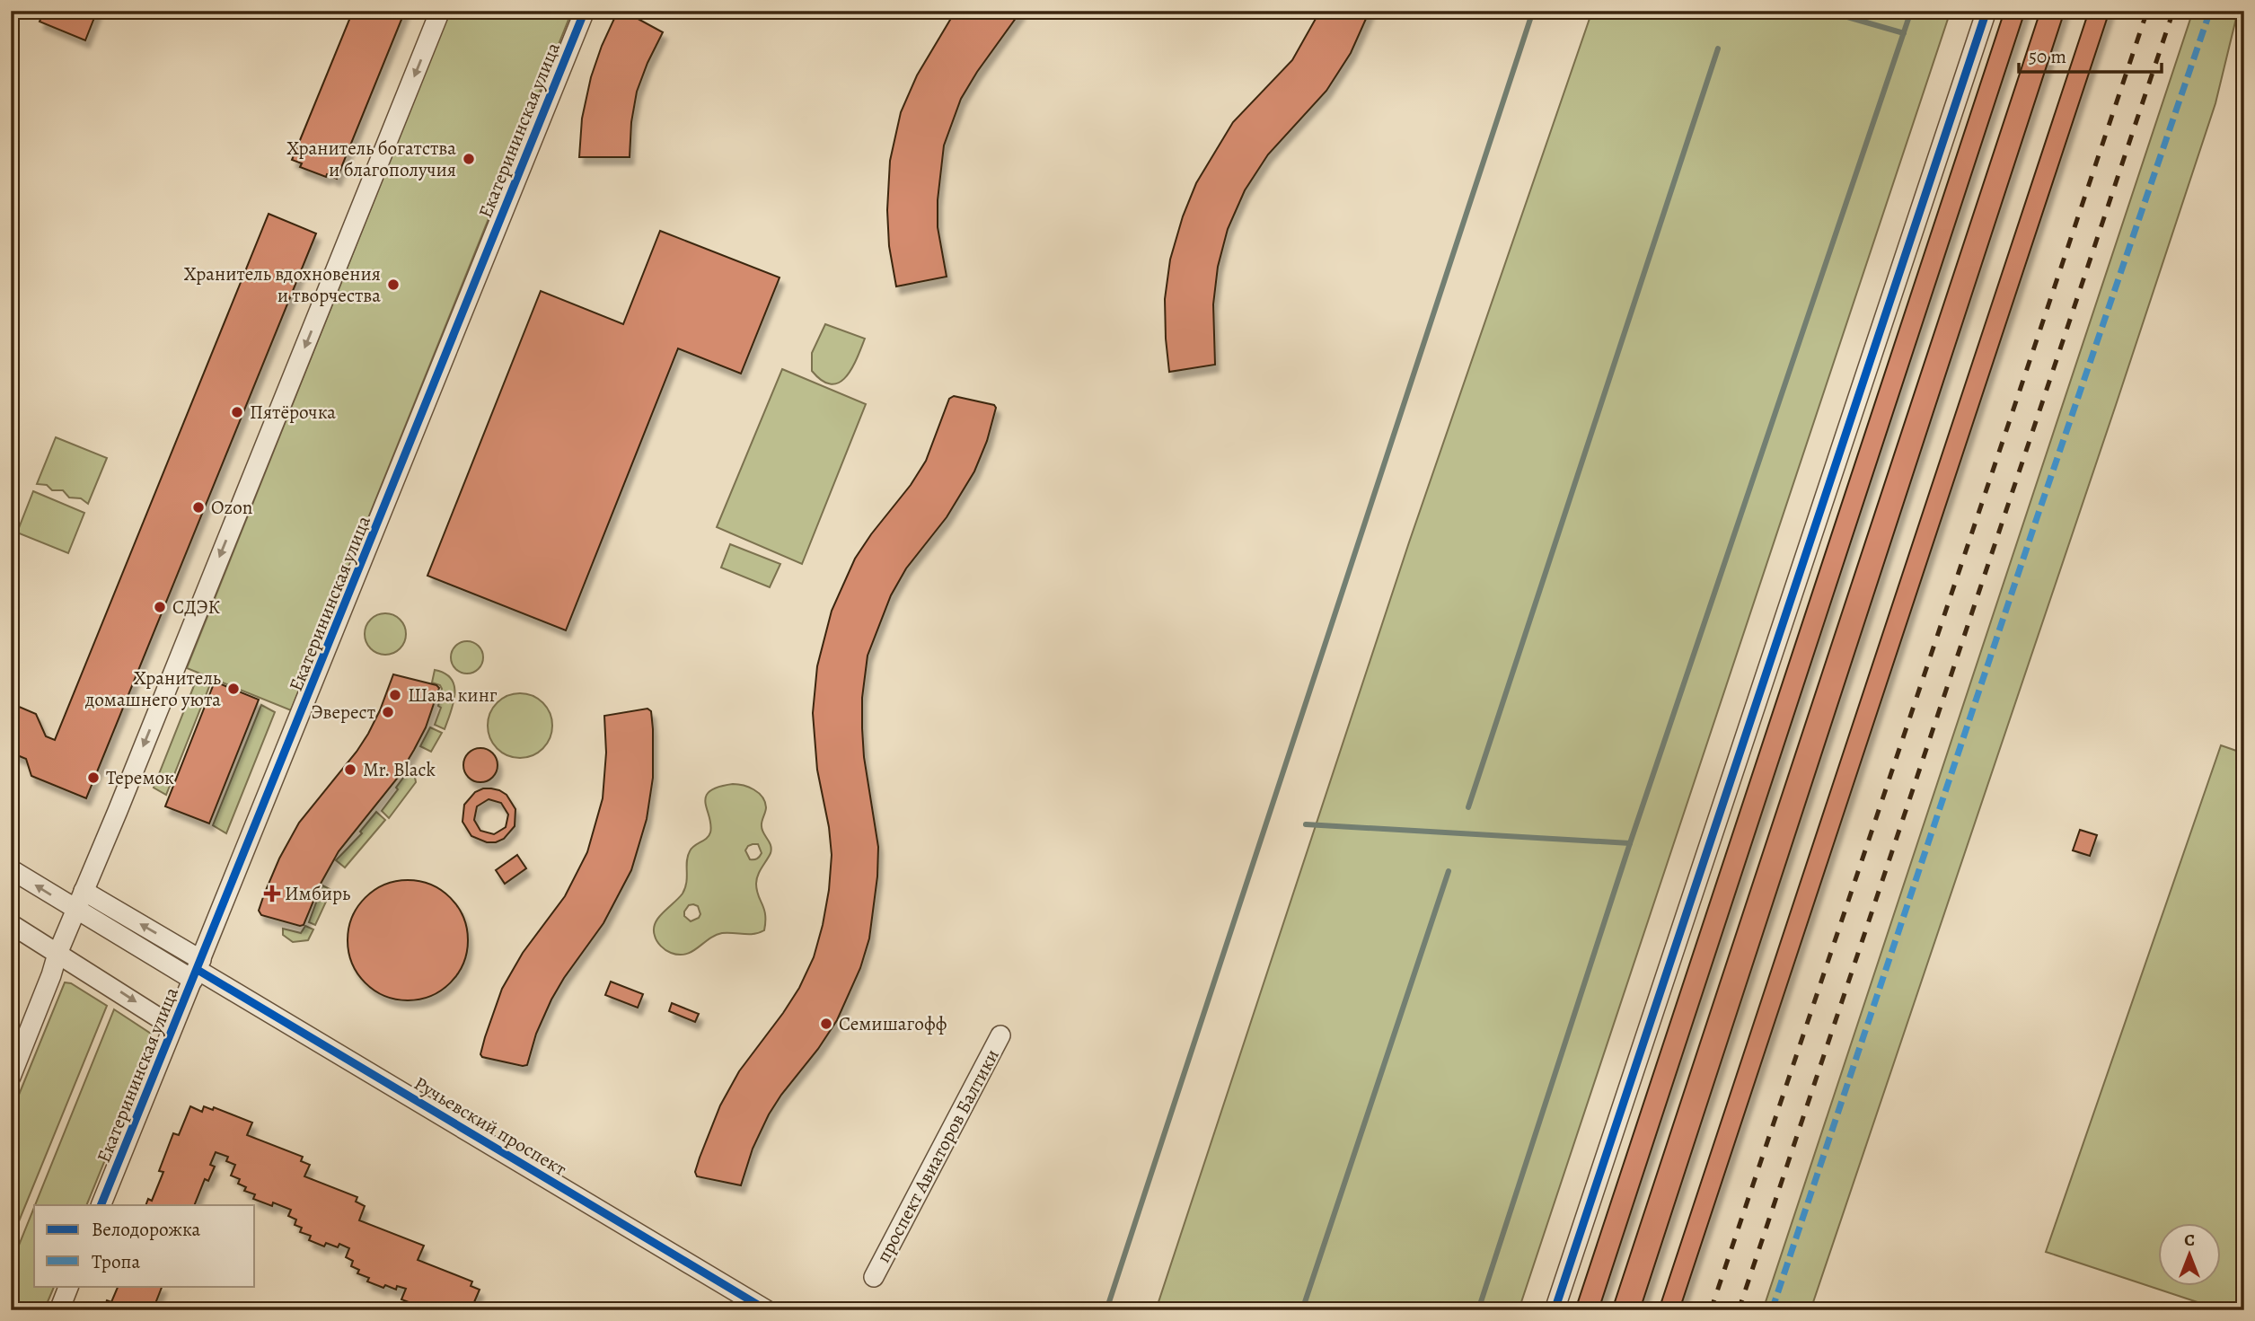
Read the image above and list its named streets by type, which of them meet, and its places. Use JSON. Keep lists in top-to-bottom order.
{
  "streets": {
    "street": ["Екатерининская улица", "Ручьевский проспект", "проспект Авиаторов Балтики"]
  },
  "crossings": [
    ["Екатерининская улица", "Ручьевский проспект"]
  ],
  "places": {
    "other": [
      "Хранитель богатства и благополучия",
      "Хранитель вдохновения и творчества",
      "Пятёрочка",
      "Ozon",
      "СДЭК",
      "Хранитель домашнего уюта",
      "Шава кинг",
      "Эверест",
      "Mr. Black",
      "Теремок",
      "Семишагофф"
    ],
    "health": ["Имбирь"]
  },
  "legend": ["Велодорожка", "Тропа"],
  "scale_bar": "50 m",
  "north": "top"
}
